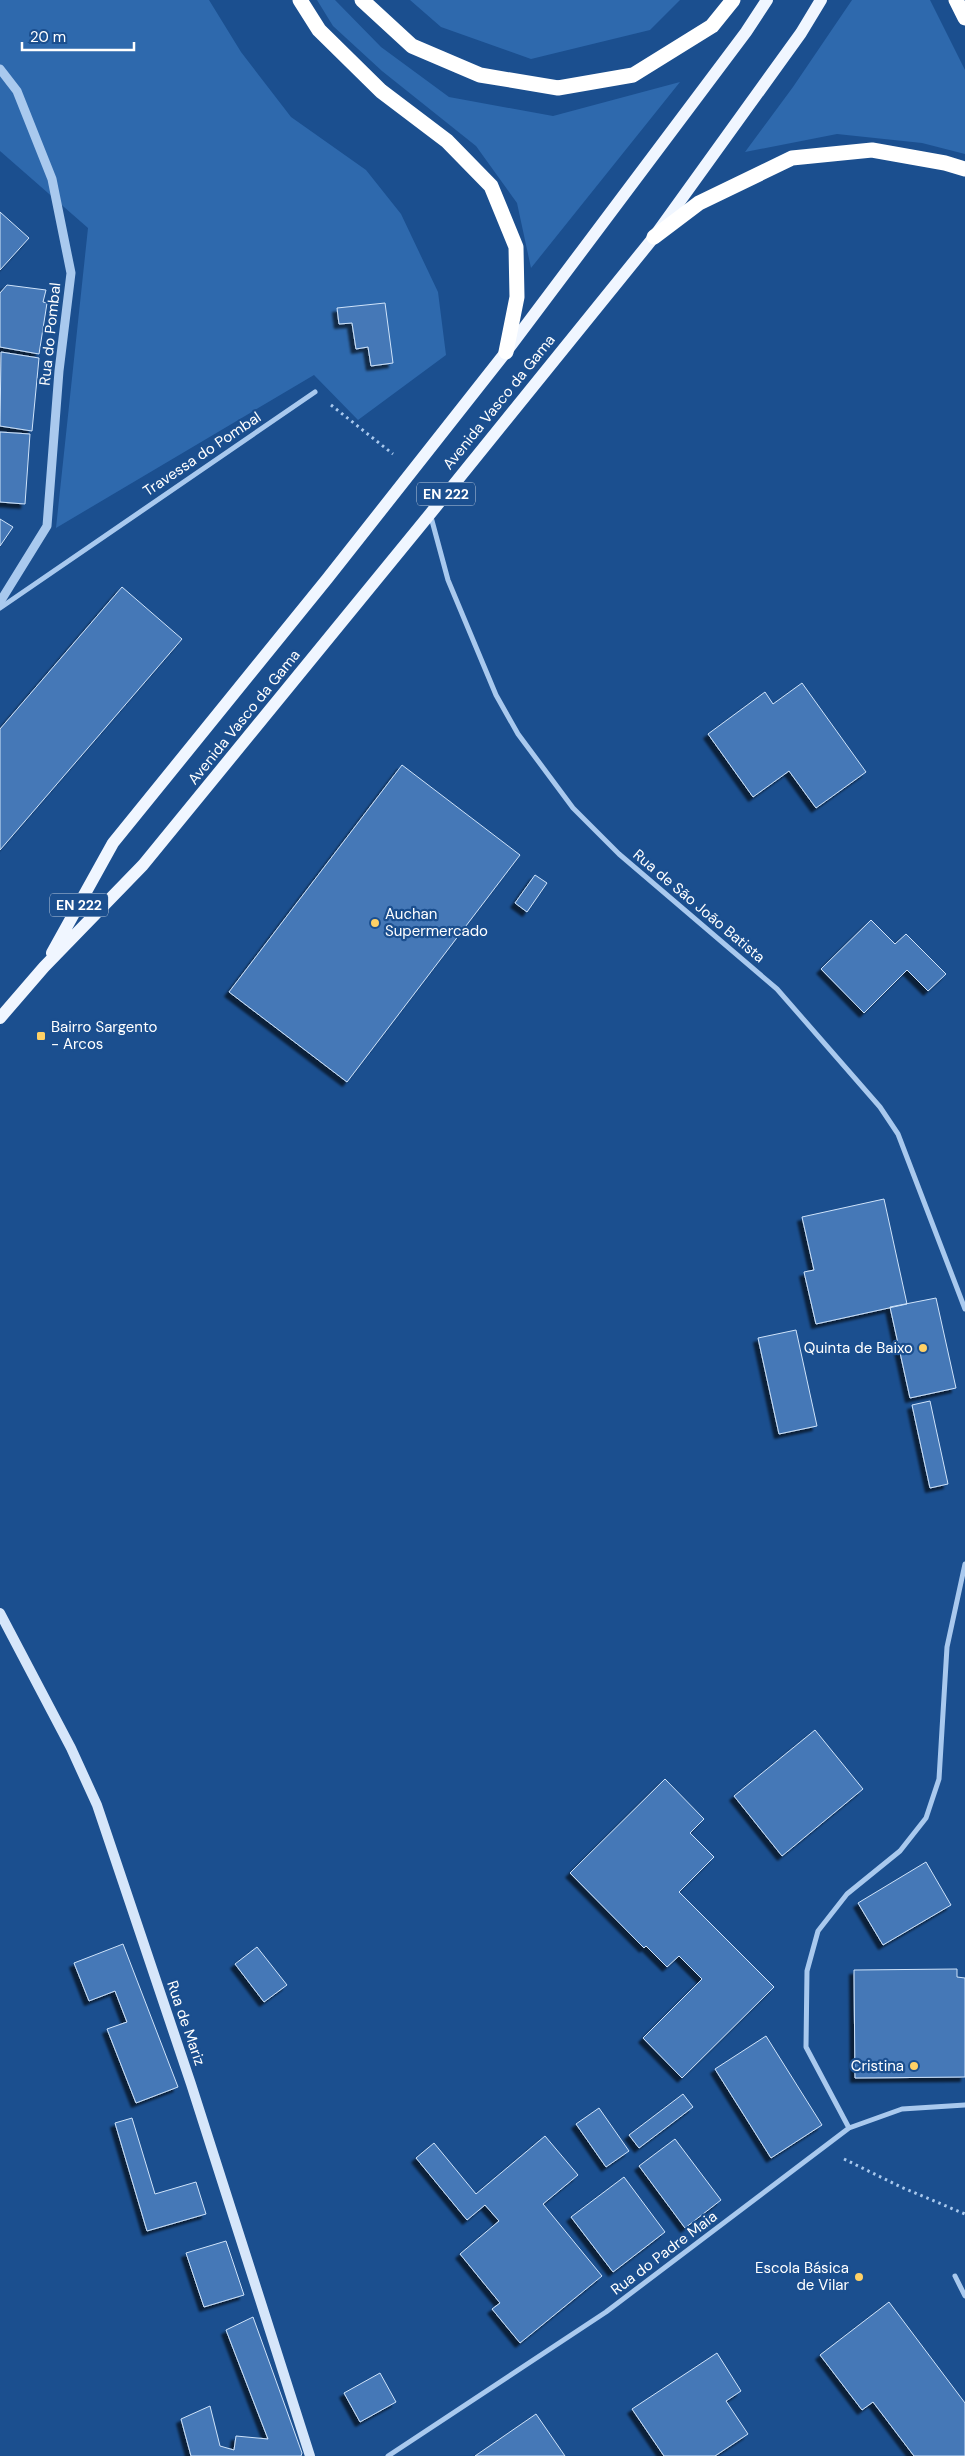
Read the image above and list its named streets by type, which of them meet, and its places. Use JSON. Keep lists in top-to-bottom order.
{
  "streets": {
    "main road": ["Avenida Vasco da Gama", "EN 222", "Rua de Mariz"],
    "street": [
      "Rua do Pombal",
      "Travessa do Pombal",
      "Rua de São João Batista",
      "Rua do Padre Maia"
    ]
  },
  "crossings": [
    ["Avenida Vasco da Gama", "Rua de São João Batista"]
  ],
  "places": {
    "other": [
      "Auchan Supermercado",
      "Quinta de Baixo",
      "Cristina",
      "Escola Básica de Vilar"
    ],
    "transit": ["Bairro Sargento - Arcos"]
  },
  "scale_bar": "20 m"
}
